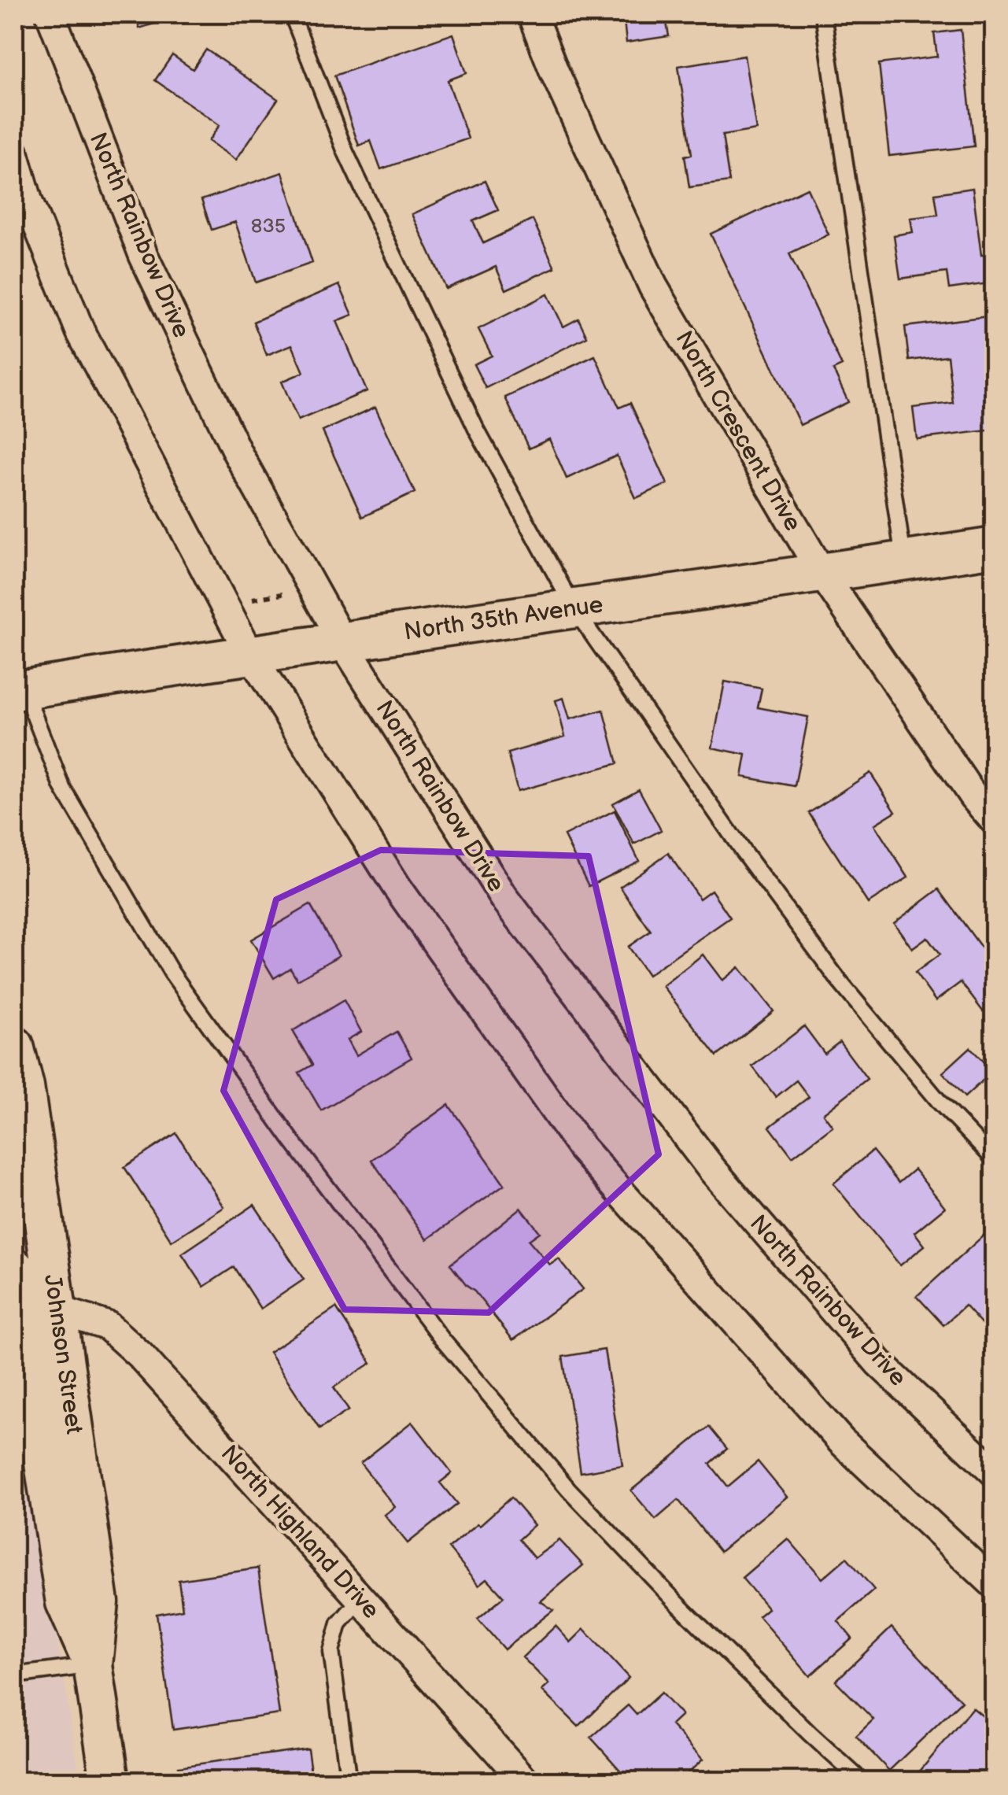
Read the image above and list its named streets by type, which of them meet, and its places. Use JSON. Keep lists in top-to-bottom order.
{
  "streets": {
    "street": [
      "North Rainbow Drive",
      "North Crescent Drive",
      "North 35th Avenue",
      "Johnson Street",
      "North Highland Drive"
    ]
  },
  "crossings": [
    ["North Rainbow Drive", "North 35th Avenue"],
    ["North Crescent Drive", "North 35th Avenue"],
    ["Johnson Street", "North Highland Drive"]
  ],
  "house_numbers": ["835"]
}
